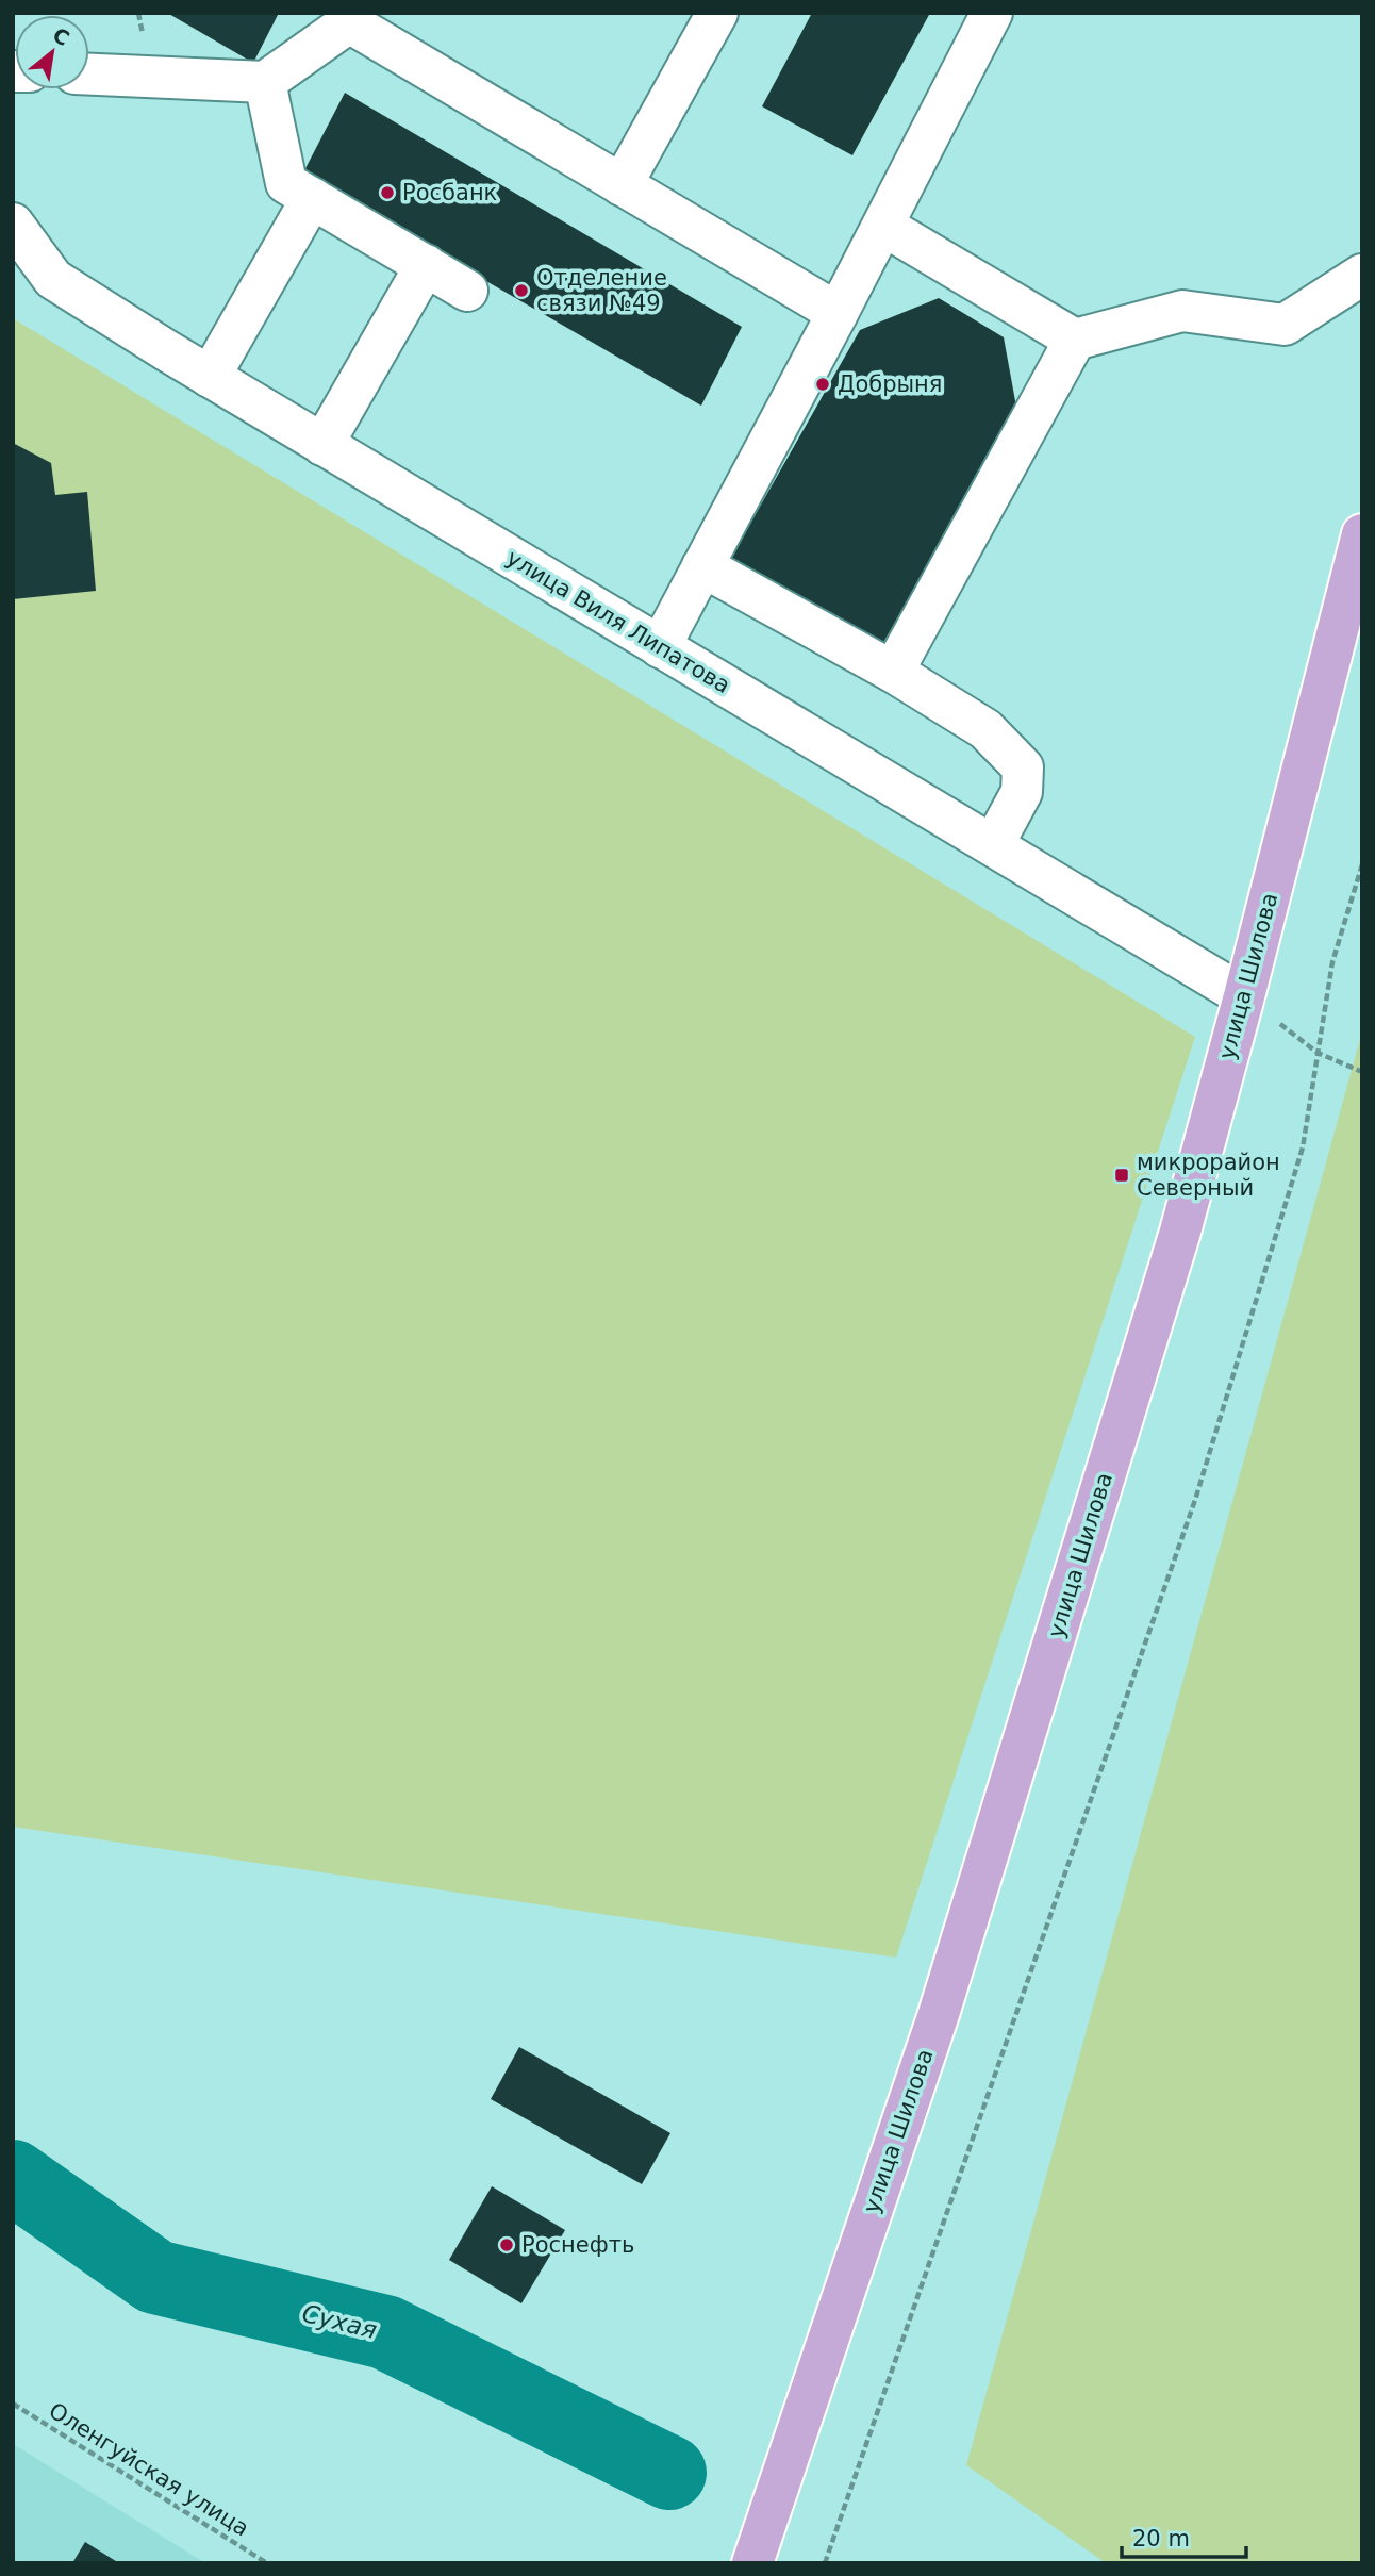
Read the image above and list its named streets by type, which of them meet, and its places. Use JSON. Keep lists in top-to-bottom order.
{
  "streets": {
    "main road": ["улица Шилова"],
    "street": ["улица Виля Липатова"],
    "path": ["Оленгуйская улица"]
  },
  "crossings": [
    ["улица Виля Липатова", "улица Шилова"]
  ],
  "water": ["Сухая"],
  "places": {
    "other": [
      "Росбанк",
      "Отделение связи №49",
      "Добрыня",
      "Роснефть"
    ],
    "transit": ["микрорайон Северный"]
  },
  "scale_bar": "20 m",
  "north": "top right"
}
